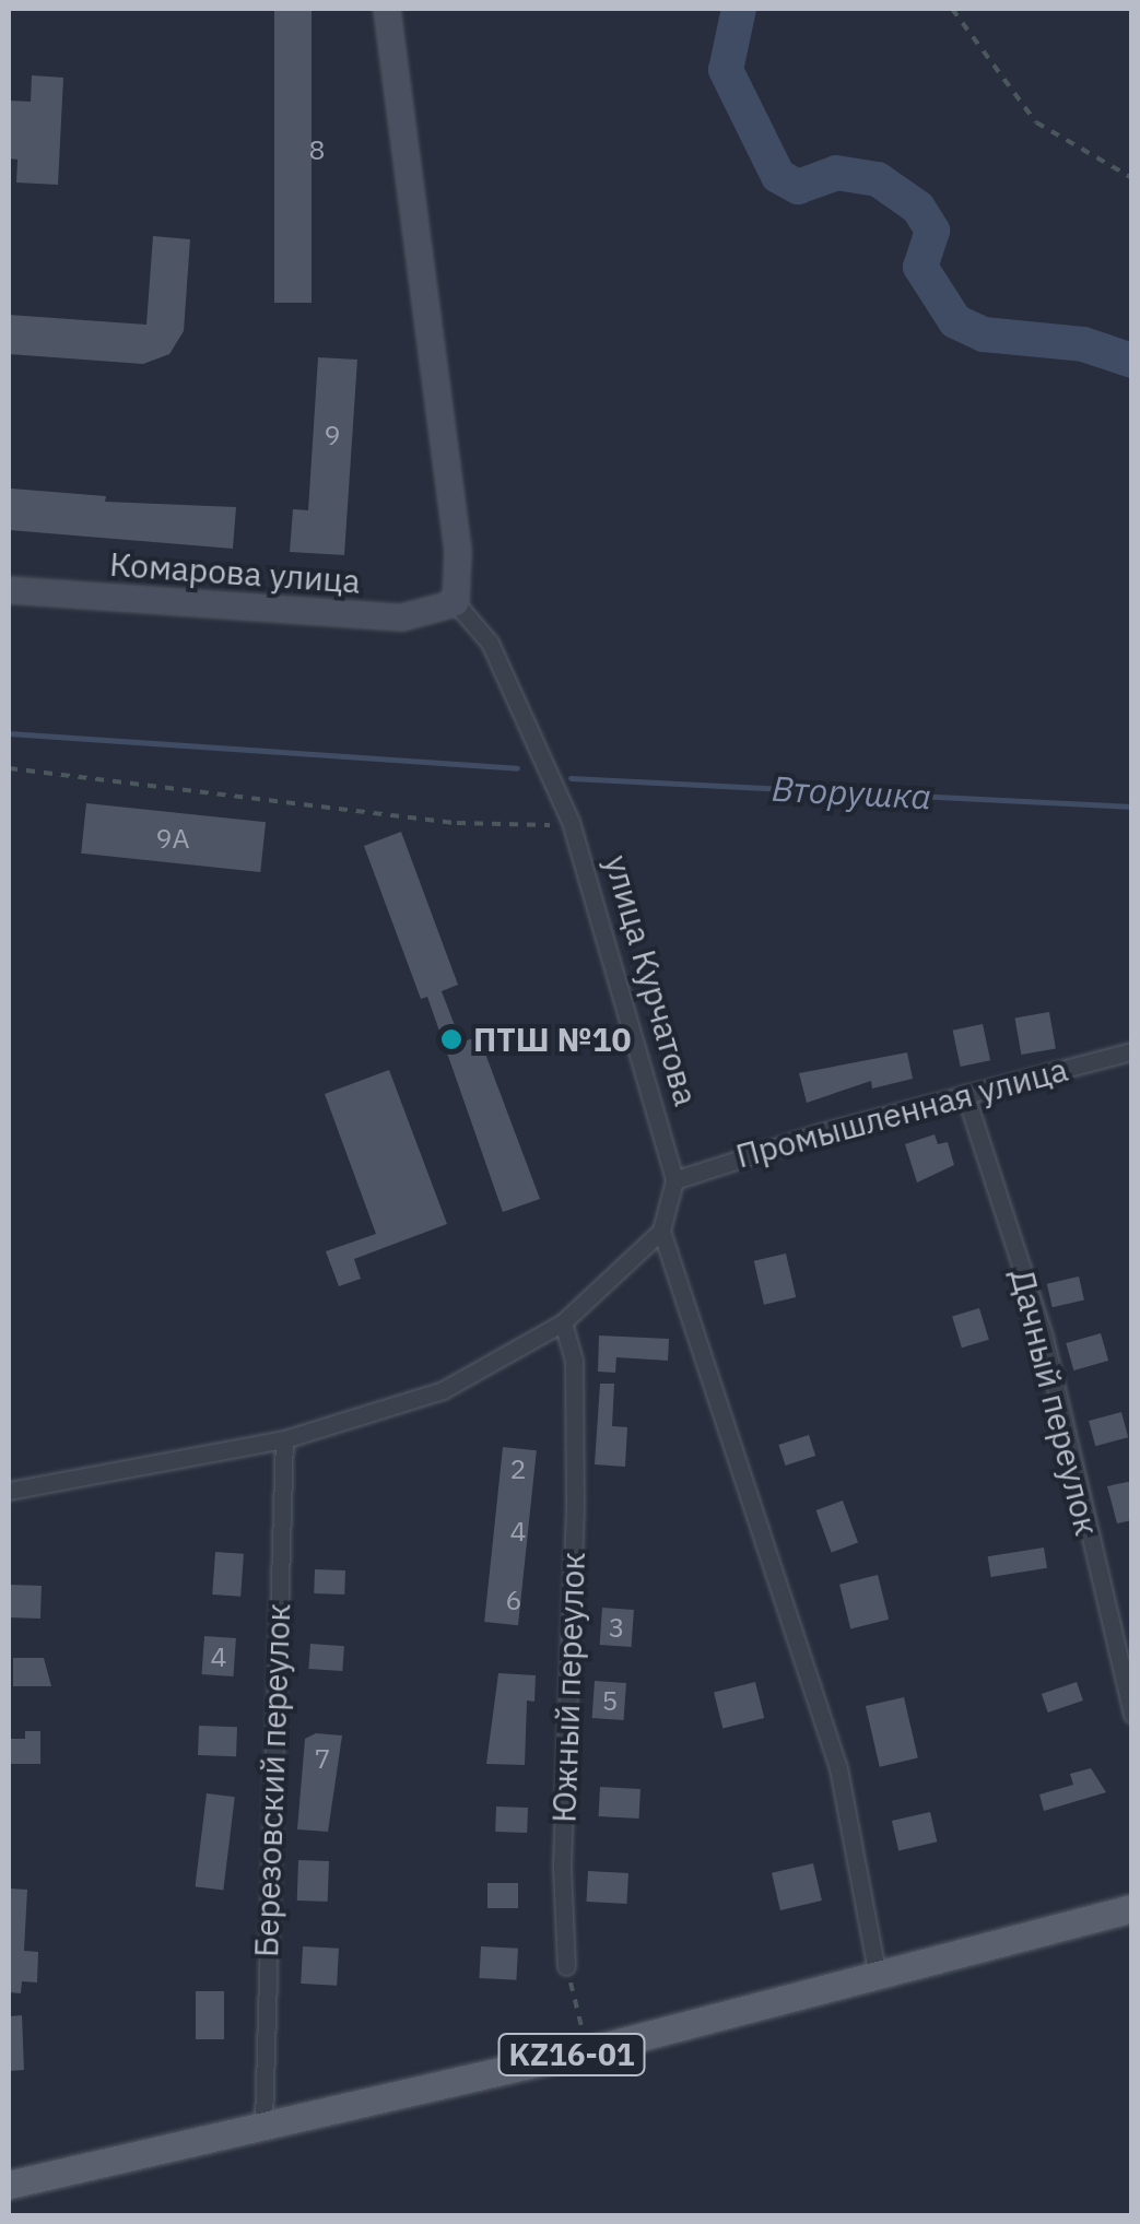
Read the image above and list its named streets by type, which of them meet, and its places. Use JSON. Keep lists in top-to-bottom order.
{
  "streets": {
    "main road": ["KZ16-01"],
    "street": [
      "Комарова улица",
      "улица Курчатова",
      "Промышленная улица",
      "Дачный переулок",
      "Южный переулок",
      "Березовский переулок"
    ]
  },
  "crossings": [
    ["Комарова улица", "улица Курчатова"],
    ["улица Курчатова", "Промышленная улица"],
    ["Промышленная улица", "Дачный переулок"],
    ["Березовский переулок", "KZ16-01"]
  ],
  "water": ["Вторушка"],
  "places": ["ПТШ №10"],
  "house_numbers": [
    "8",
    "9",
    "9А",
    "2",
    "4",
    "6",
    "3",
    "4",
    "5",
    "7"
  ]
}
